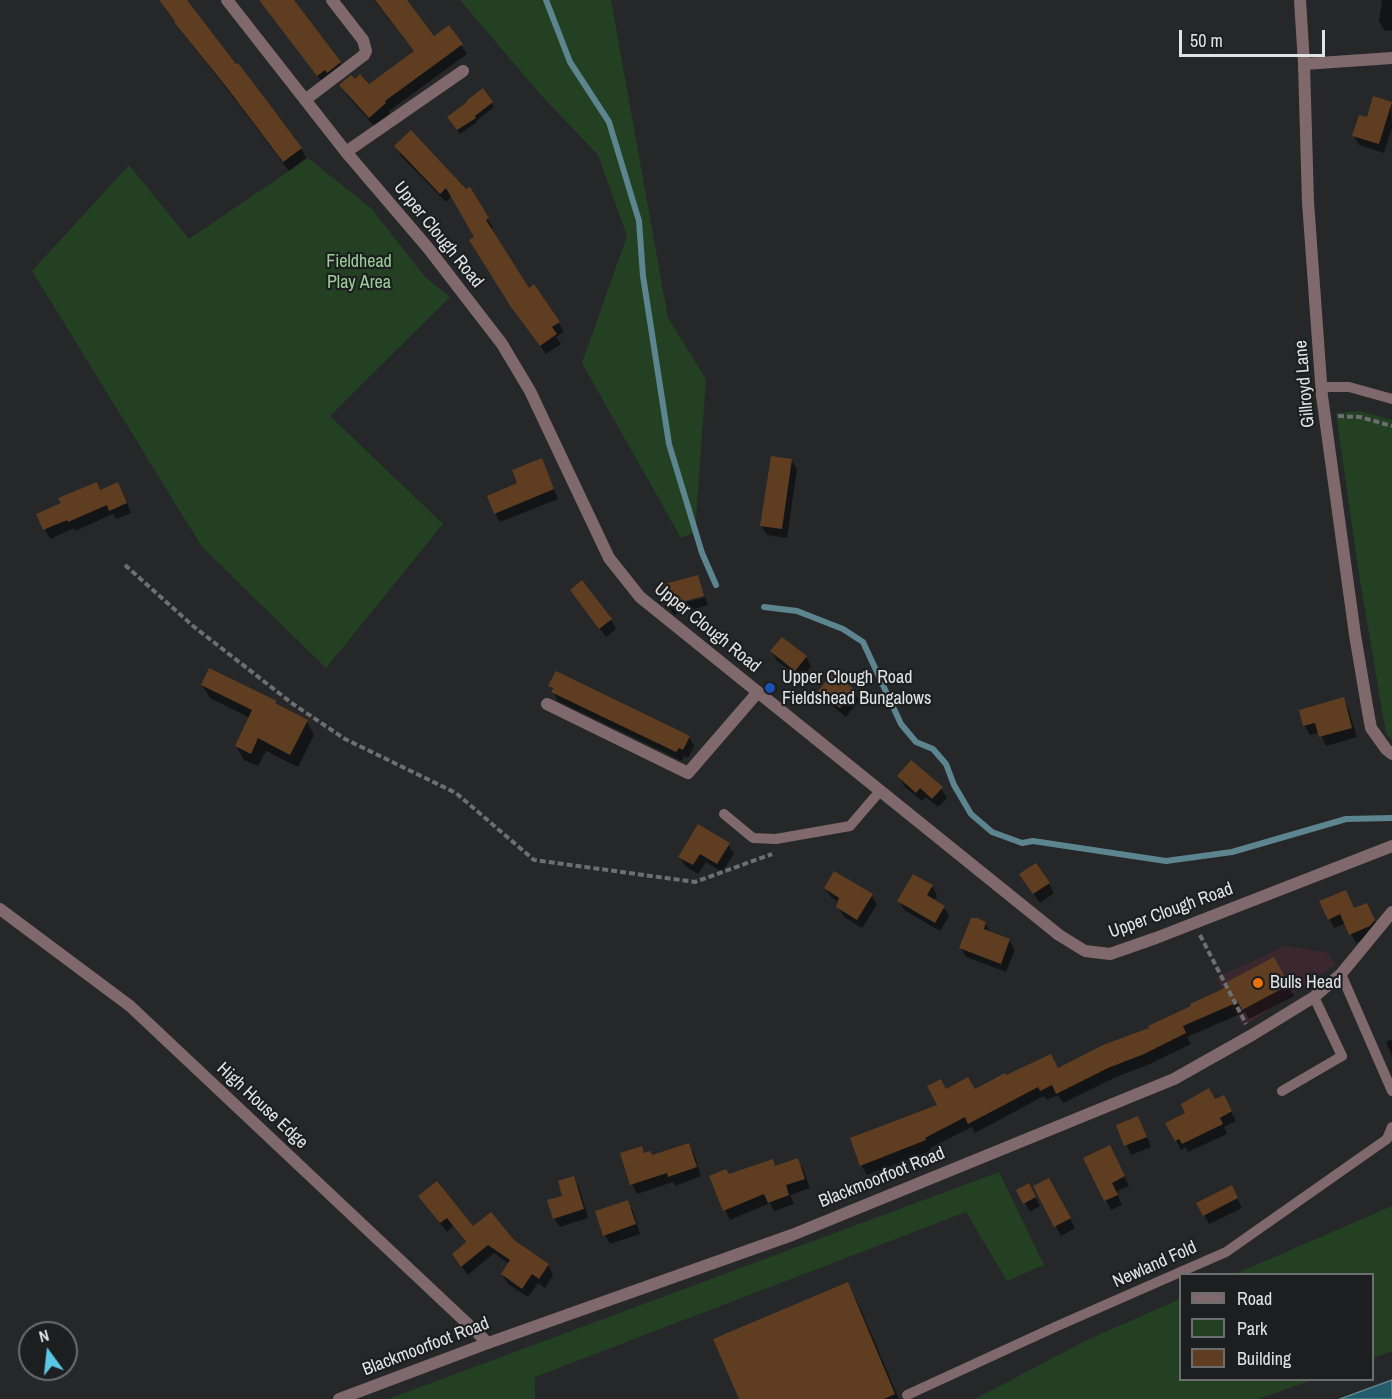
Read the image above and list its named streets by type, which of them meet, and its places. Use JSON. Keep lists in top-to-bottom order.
{
  "streets": {
    "street": [
      "Upper Clough Road",
      "Gillroyd Lane",
      "High House Edge",
      "Blackmoorfoot Road"
    ],
    "lane": ["Newland Fold"]
  },
  "crossings": [
    ["High House Edge", "Blackmoorfoot Road"]
  ],
  "parks": ["Fieldhead Play Area"],
  "places": ["Upper Clough Road Fieldshead Bungalows", "Bulls Head"],
  "legend": ["Road", "Park", "Building"],
  "scale_bar": "50 m",
  "north": "top"
}
